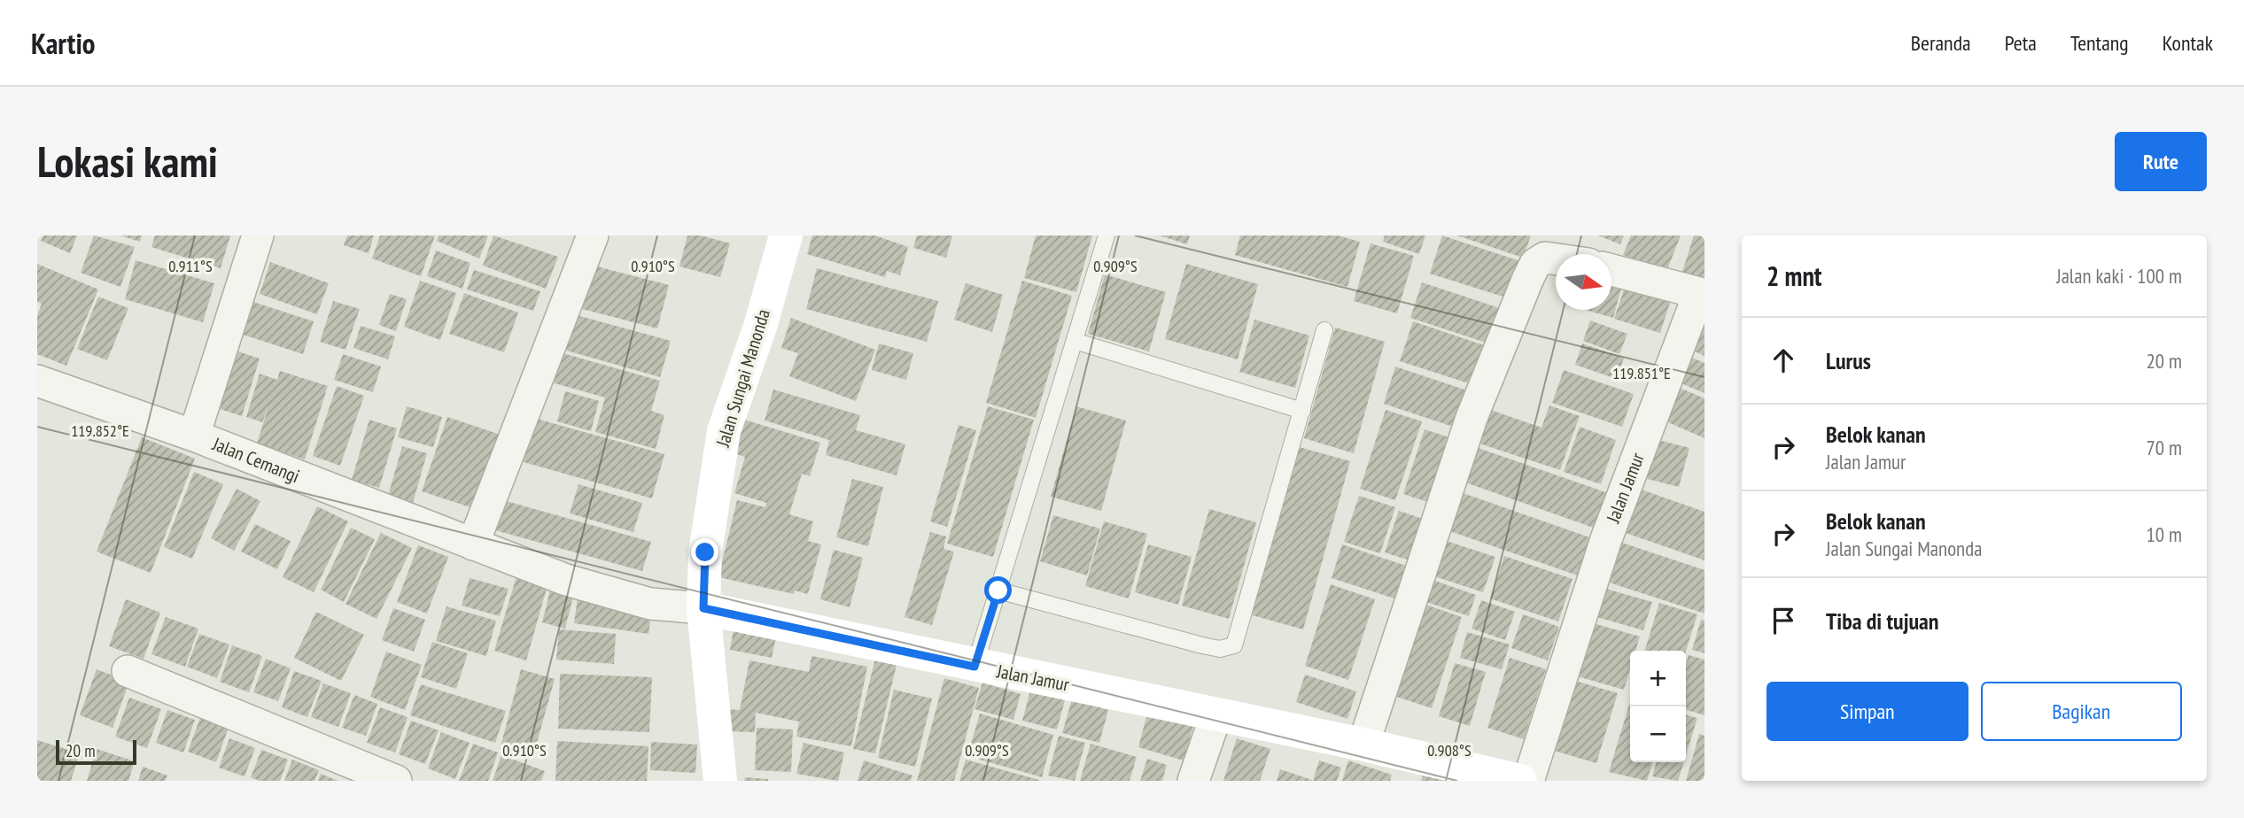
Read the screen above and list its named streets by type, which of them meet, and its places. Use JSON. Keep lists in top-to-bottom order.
{
  "streets": {
    "street": ["Jalan Sungai Manonda", "Jalan Cemangi", "Jalan Jamur"]
  },
  "crossings": [
    ["Jalan Sungai Manonda", "Jalan Cemangi"],
    ["Jalan Sungai Manonda", "Jalan Jamur"],
    ["Jalan Cemangi", "Jalan Jamur"]
  ],
  "scale_bar": "20 m",
  "north": "right",
  "page": {
    "header": "Kartio",
    "nav": [
      "Beranda",
      "Peta",
      "Tentang",
      "Kontak"
    ],
    "buttons": [
      "Rute",
      ["Simpan", "Bagikan"]
    ],
    "title": "Lokasi kami",
    "heading": ["2 mnt", "Jalan kaki · 100 m"],
    "list": [
      ["Lurus", "20 m"],
      ["Belok kanan", "Jalan Jamur", "70 m"],
      ["Belok kanan", "Jalan Sungai Manonda", "10 m"],
      "Tiba di tujuan"
    ],
    "map_buttons": ["+", "−"],
    "scale": "20 m"
  },
  "coordinates": [
    "0.911°S",
    "0.910°S",
    "0.909°S",
    "119.851°E",
    "119.852°E",
    "0.908°S"
  ]
}
